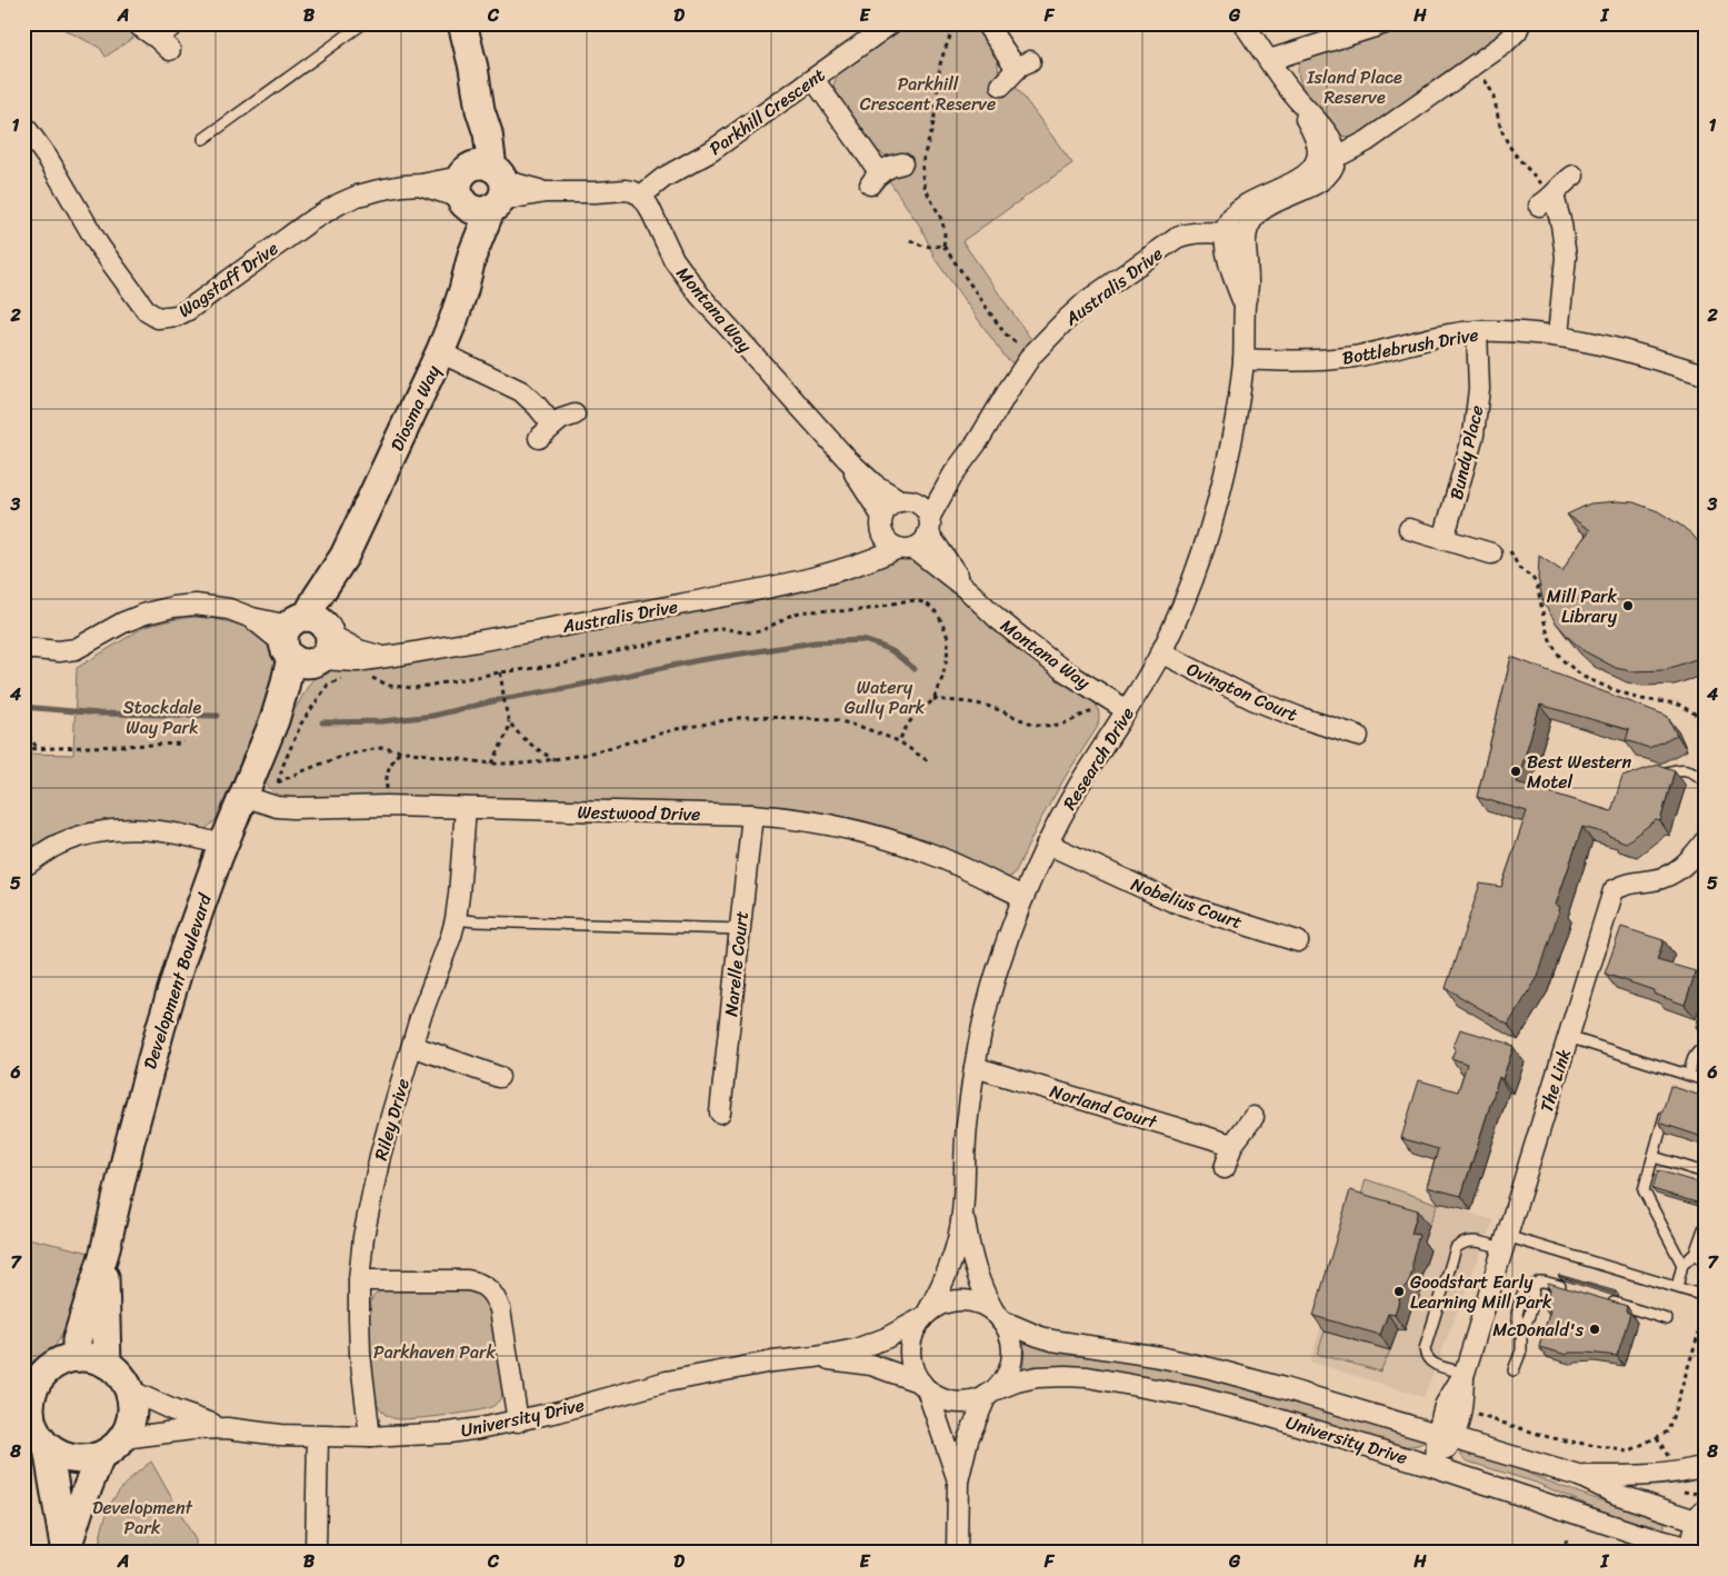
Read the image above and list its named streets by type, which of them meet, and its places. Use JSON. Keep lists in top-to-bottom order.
{
  "streets": {
    "street": [
      "Parkhill Crescent",
      "Wagstaff Drive",
      "Australis Drive",
      "Montana Way",
      "Bottlebrush Drive",
      "Diosma Way",
      "Bundy Place",
      "Ovington Court",
      "Research Drive",
      "Westwood Drive",
      "Nobelius Court",
      "Narelle Court",
      "Development Boulevard",
      "The Link",
      "Norland Court",
      "Riley Drive",
      "University Drive"
    ]
  },
  "crossings": [
    ["Parkhill Crescent", "Montana Way"],
    ["Wagstaff Drive", "Diosma Way"],
    ["Australis Drive", "Montana Way"],
    ["Australis Drive", "Diosma Way"],
    ["Australis Drive", "Research Drive"],
    ["Australis Drive", "Development Boulevard"],
    ["Montana Way", "Research Drive"],
    ["Bottlebrush Drive", "Bundy Place"],
    ["Bottlebrush Drive", "Research Drive"],
    ["Diosma Way", "Development Boulevard"],
    ["Ovington Court", "Research Drive"],
    ["Research Drive", "Westwood Drive"],
    ["Research Drive", "Nobelius Court"],
    ["Research Drive", "Norland Court"],
    ["Research Drive", "University Drive"],
    ["Westwood Drive", "Narelle Court"],
    ["Westwood Drive", "Development Boulevard"],
    ["Westwood Drive", "Riley Drive"],
    ["Development Boulevard", "University Drive"],
    ["The Link", "University Drive"],
    ["Riley Drive", "University Drive"]
  ],
  "parks": [
    "Island Place Reserve",
    "Parkhill Crescent Reserve",
    "Watery Gully Park",
    "Stockdale Way Park",
    "Parkhaven Park",
    "Development Park"
  ],
  "places": [
    "Mill Park Library",
    "Best Western Motel",
    "Goodstart Early Learning Mill Park",
    "McDonald's"
  ],
  "grid": {
    "columns": [
      "A",
      "B",
      "C",
      "D",
      "E",
      "F",
      "G",
      "H",
      "I"
    ],
    "rows": [
      "1",
      "2",
      "3",
      "4",
      "5",
      "6",
      "7",
      "8"
    ]
  }
}
